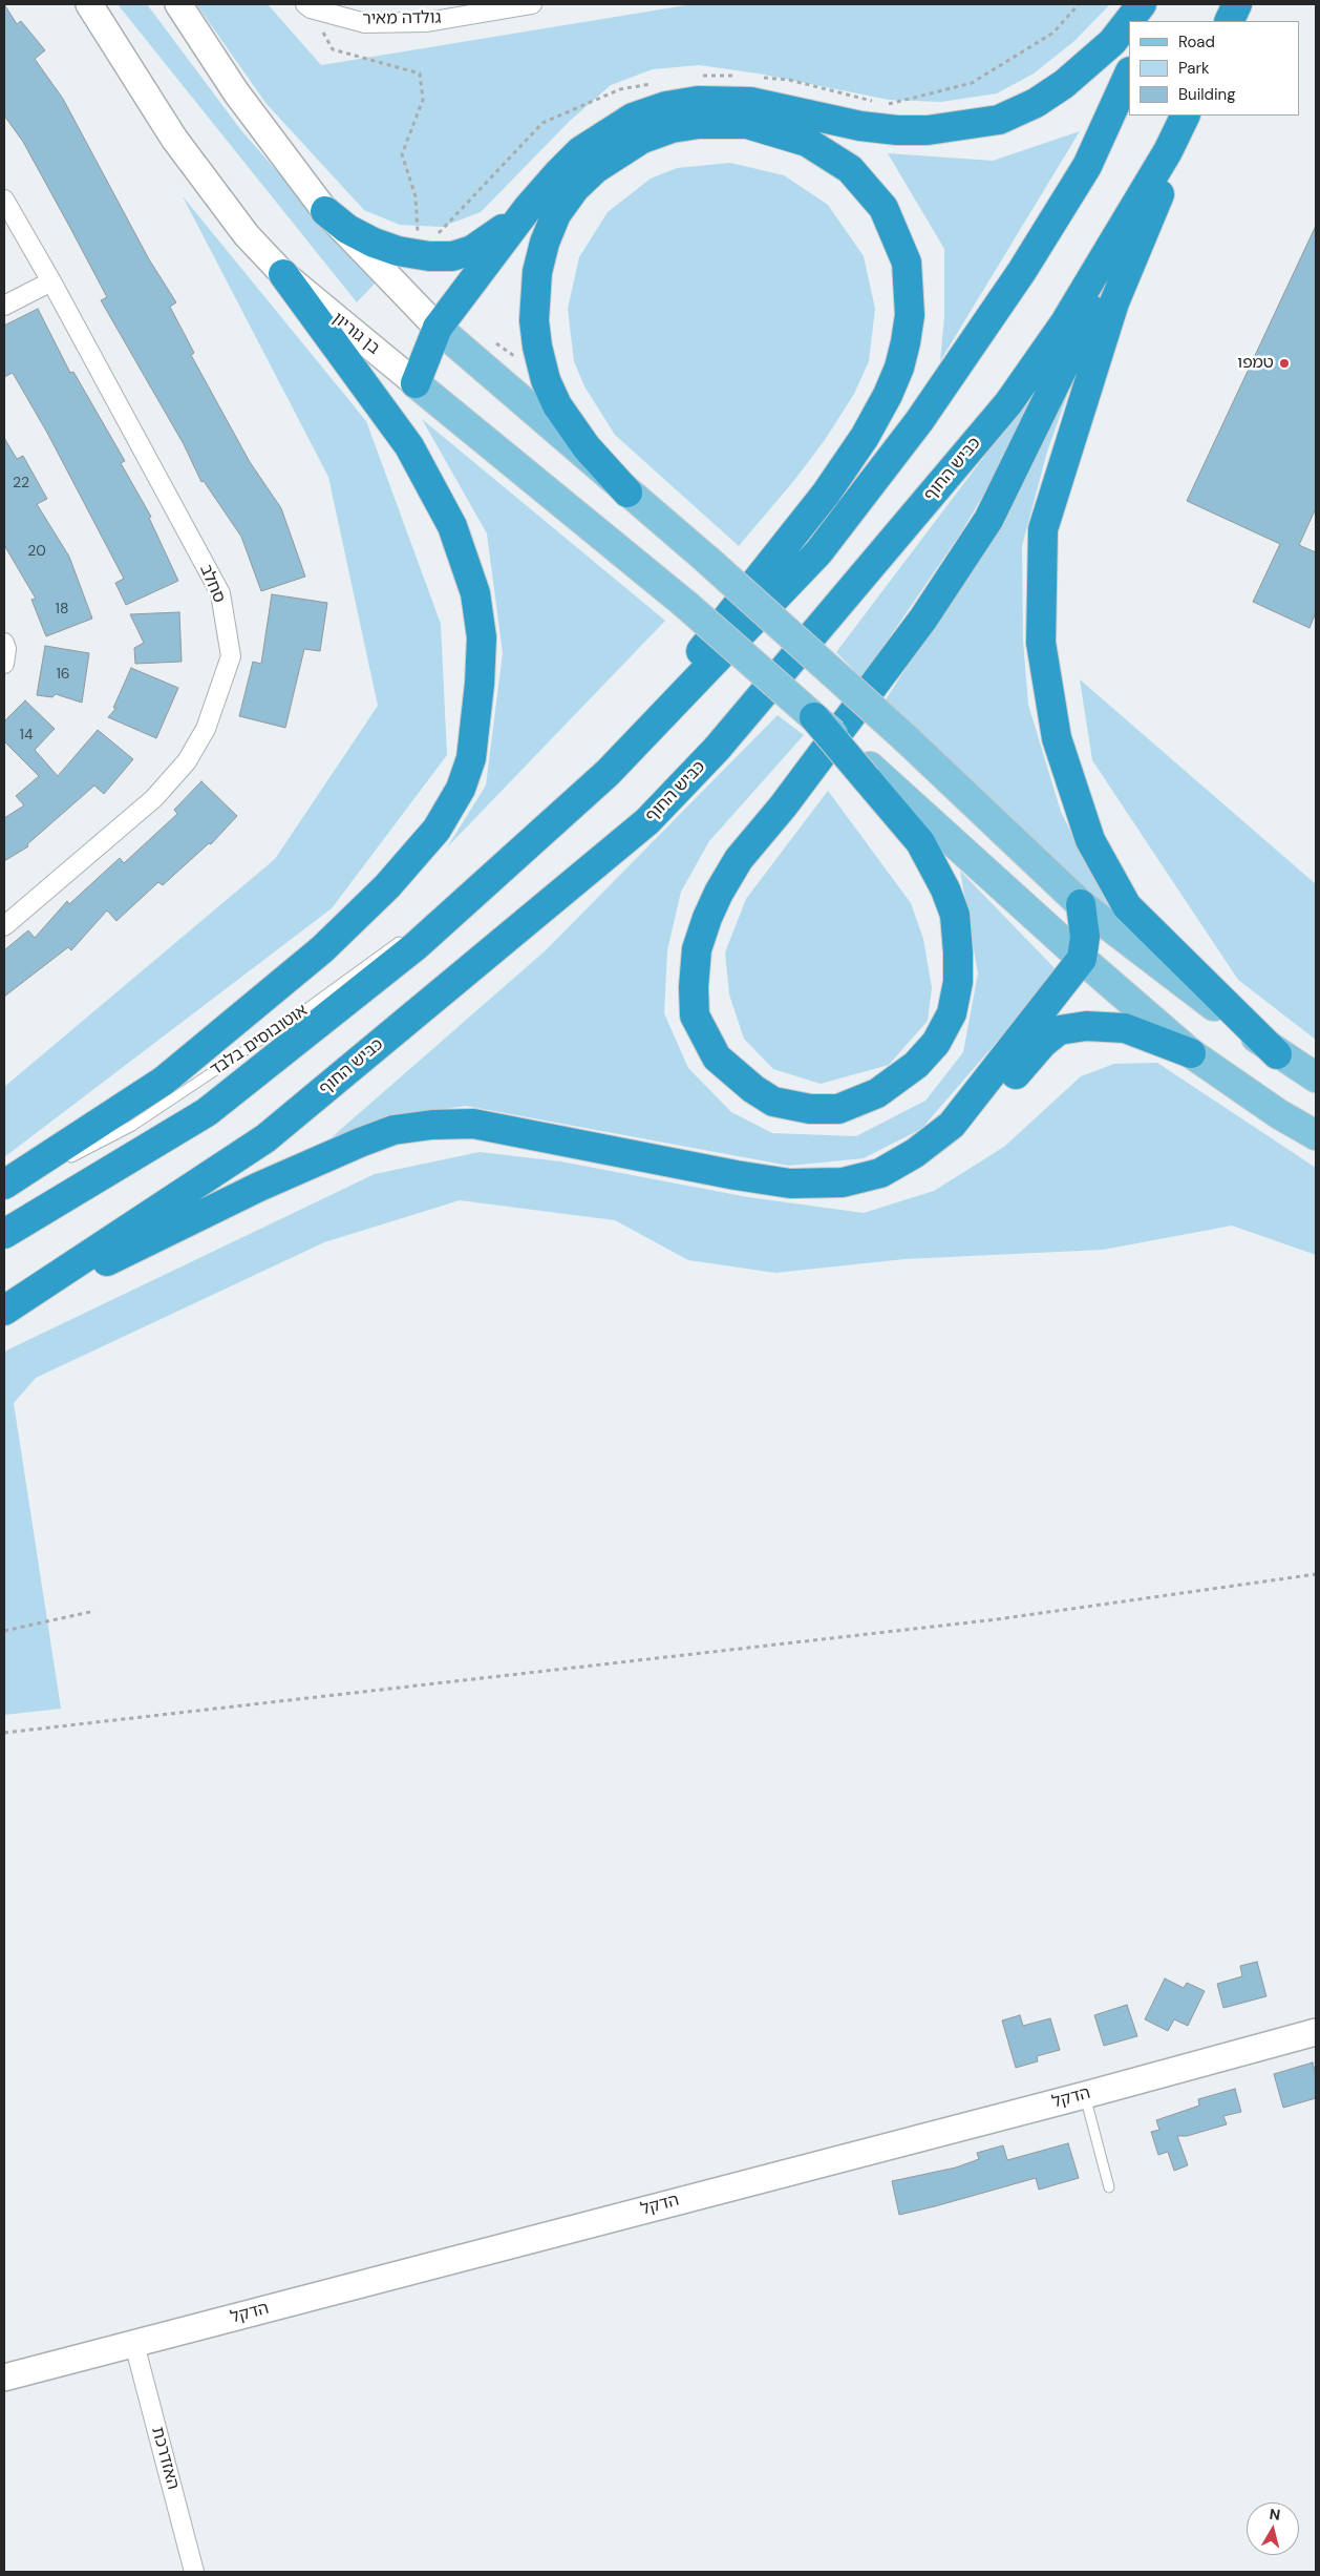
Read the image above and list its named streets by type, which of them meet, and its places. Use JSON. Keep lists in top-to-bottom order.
{
  "streets": {
    "highway": ["כביש החוף"],
    "main road": ["בן גוריון"],
    "street": [
      "גולדה מאיר",
      "סחלב",
      "הדקל",
      "האזדרכת"
    ],
    "lane": ["אוטובוסים בלבד"]
  },
  "crossings": [
    ["הדקל", "האזדרכת"]
  ],
  "places": ["טמפו"],
  "house_numbers": [
    "22",
    "20",
    "18",
    "16",
    "14"
  ],
  "legend": ["Road", "Park", "Building"],
  "north": "top"
}
